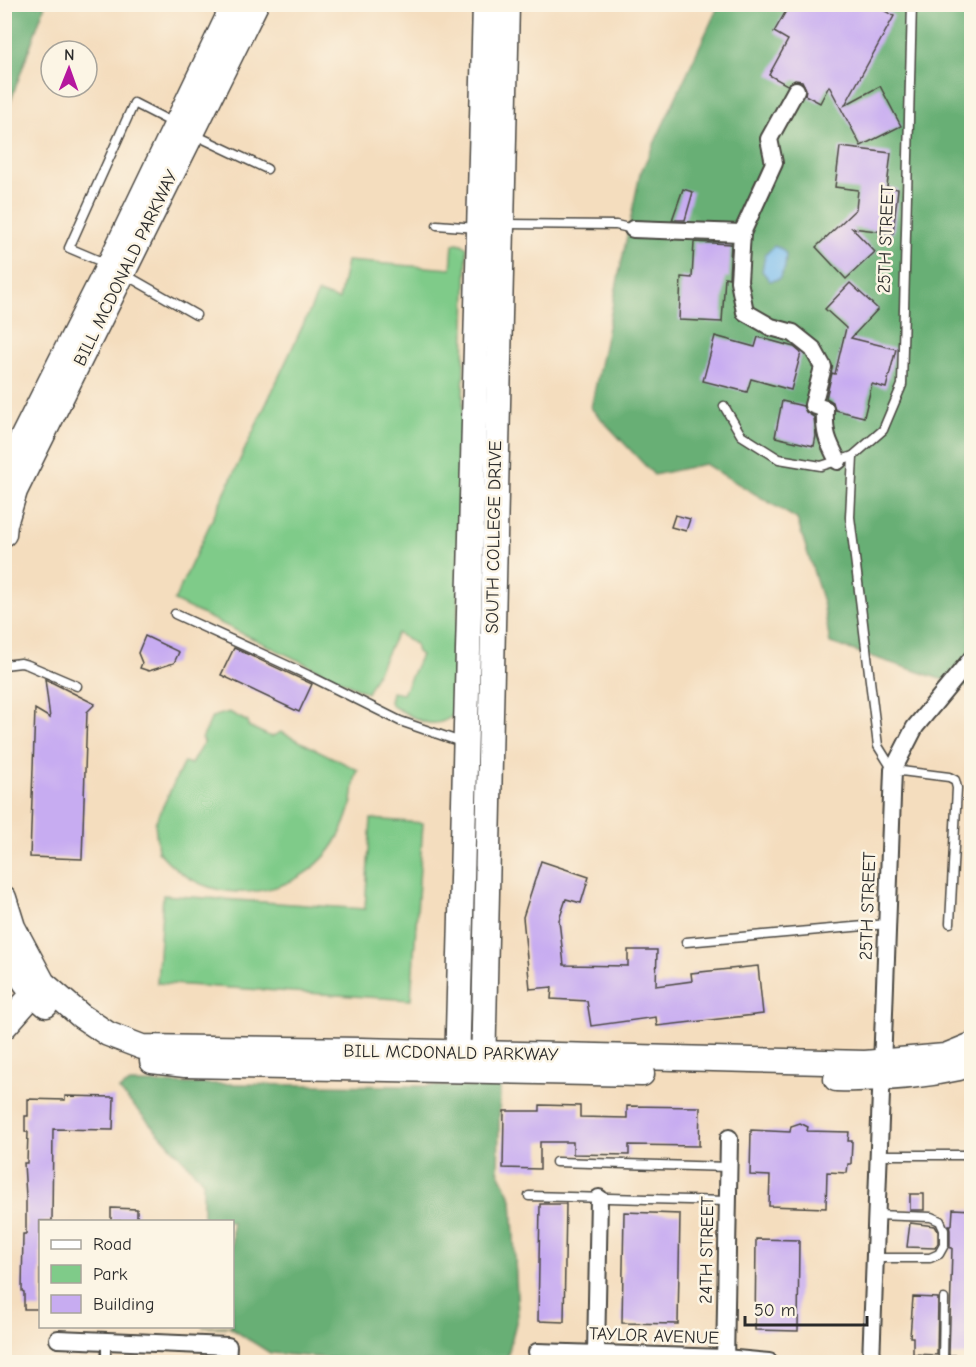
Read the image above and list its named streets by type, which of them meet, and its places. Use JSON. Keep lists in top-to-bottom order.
{
  "streets": {
    "main road": ["BILL MCDONALD PARKWAY", "SOUTH COLLEGE DRIVE"],
    "street": ["25TH STREET", "24TH STREET", "TAYLOR AVENUE"]
  },
  "crossings": [
    ["25TH STREET", "BILL MCDONALD PARKWAY"],
    ["BILL MCDONALD PARKWAY", "SOUTH COLLEGE DRIVE"],
    ["24TH STREET", "TAYLOR AVENUE"]
  ],
  "legend": ["Road", "Park", "Building"],
  "scale_bar": "50 m",
  "north": "top"
}
